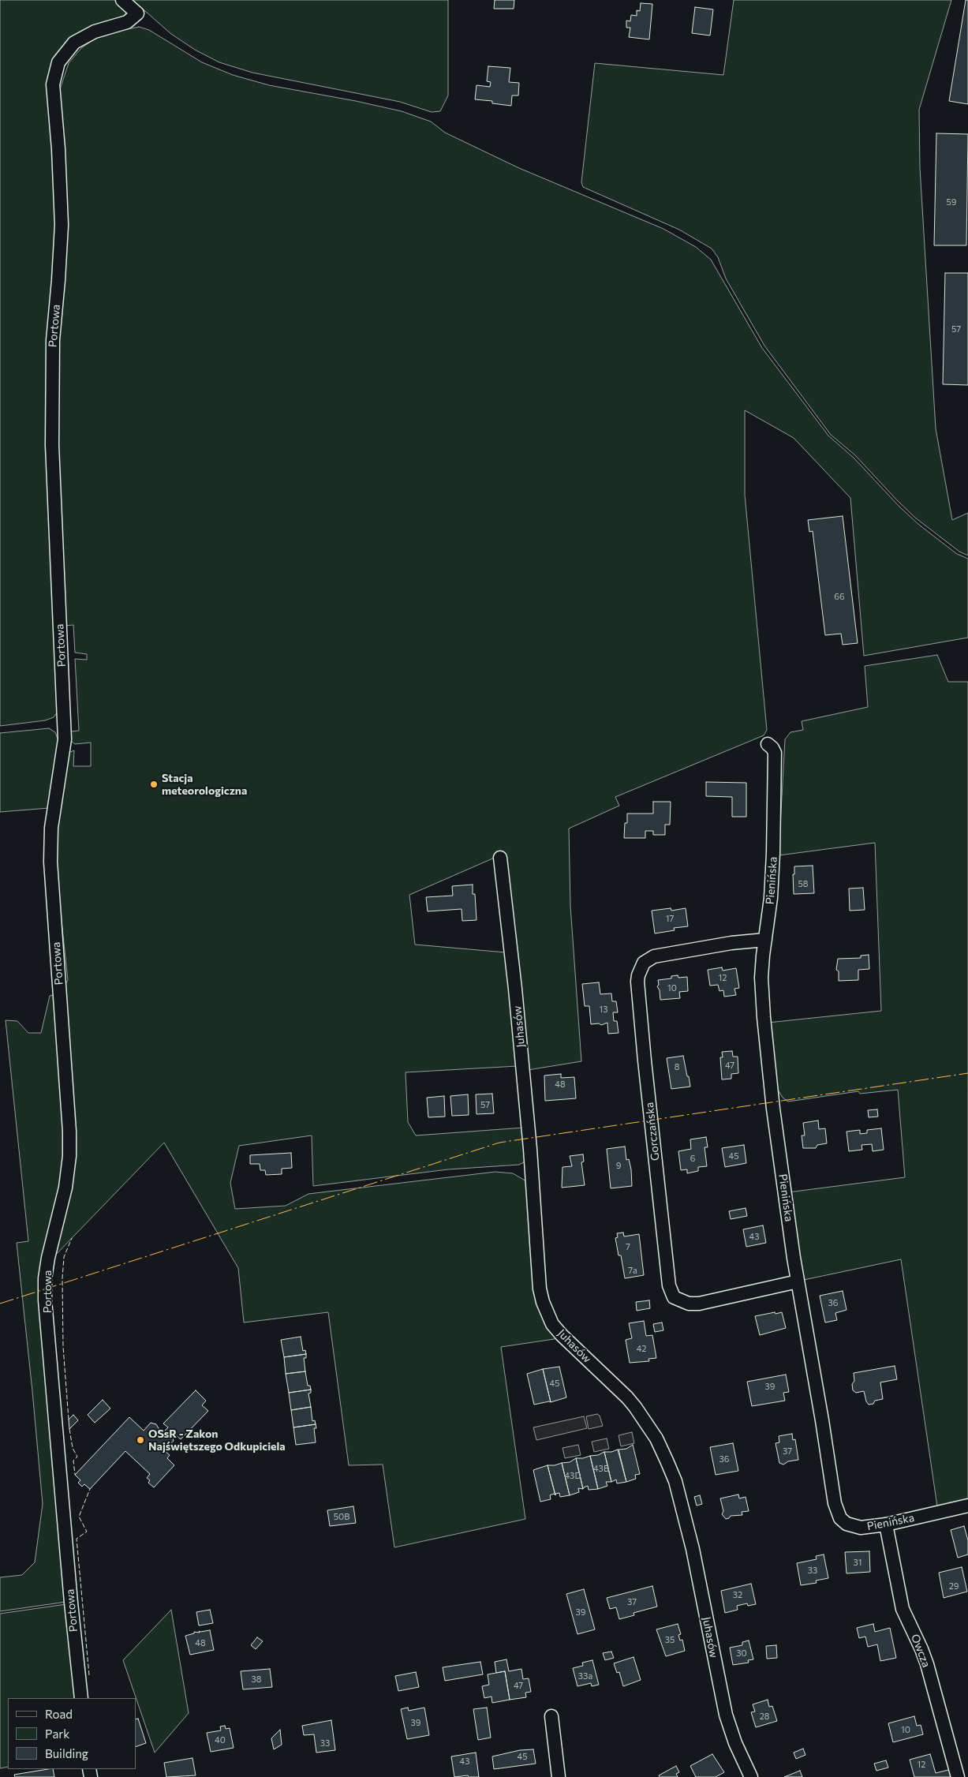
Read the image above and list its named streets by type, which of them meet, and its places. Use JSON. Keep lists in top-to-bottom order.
{
  "streets": {
    "street": [
      "Portowa",
      "Pienińska",
      "Juhasów",
      "Gorczańska",
      "Owcza"
    ]
  },
  "crossings": [
    ["Pienińska", "Gorczańska"],
    ["Pienińska", "Owcza"]
  ],
  "places": ["Stacja meteorologiczna", "OSsR - Zakon Najświętszego Odkupiciela"],
  "house_numbers": [
    "59",
    "57",
    "66",
    "58",
    "17",
    "12",
    "10",
    "13",
    "47",
    "8",
    "48",
    "57",
    "45",
    "6",
    "9",
    "43",
    "7",
    "7a",
    "36",
    "42",
    "45",
    "39",
    "37",
    "36",
    "43B",
    "43D",
    "50B",
    "31",
    "33",
    "29",
    "32",
    "37",
    "39",
    "35",
    "48",
    "30",
    "33a",
    "38",
    "47",
    "28",
    "39",
    "10",
    "40",
    "33",
    "45",
    "43",
    "12"
  ],
  "legend": ["Road", "Park", "Building"]
}
